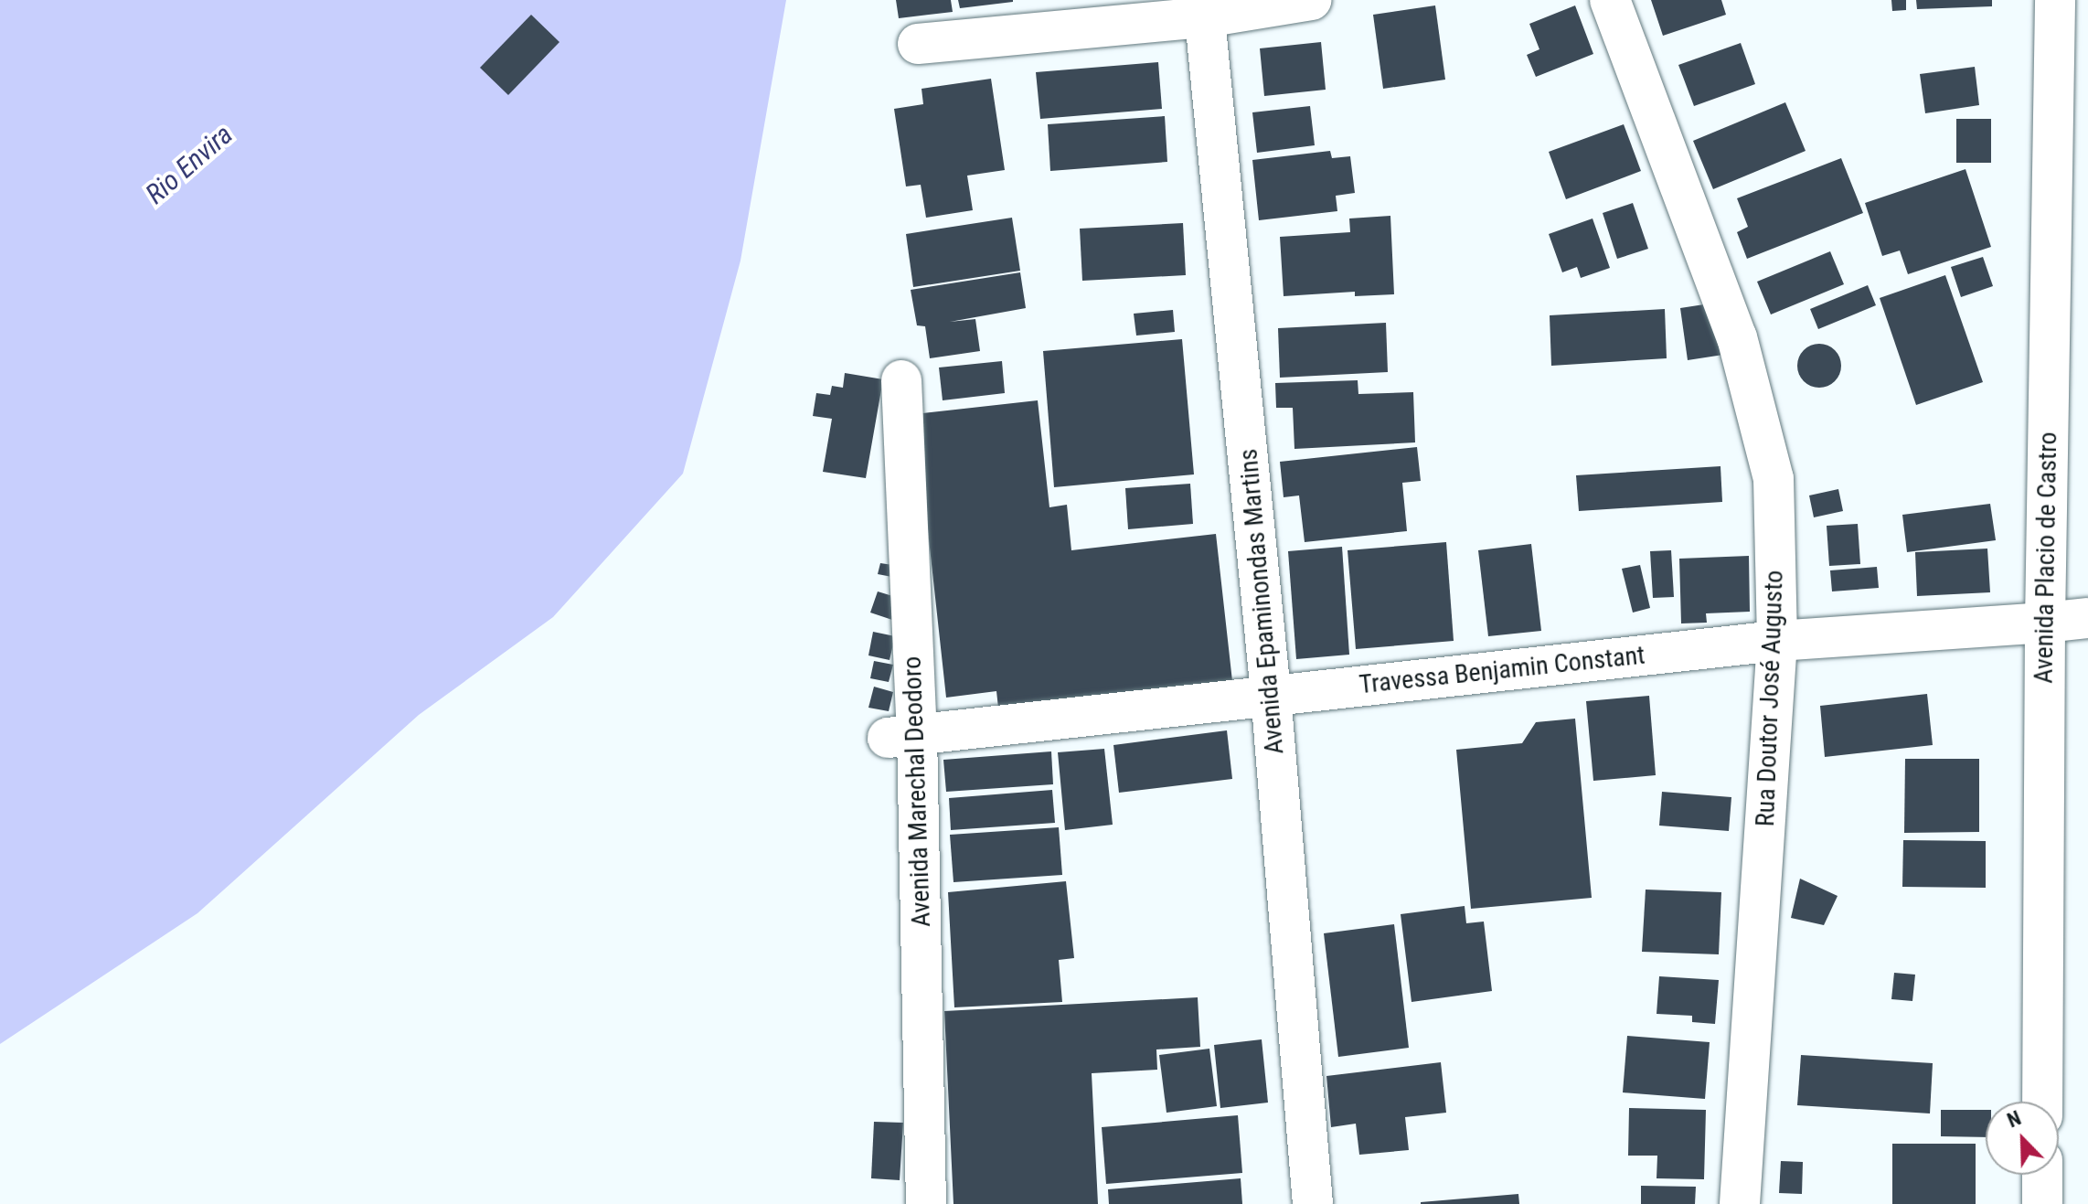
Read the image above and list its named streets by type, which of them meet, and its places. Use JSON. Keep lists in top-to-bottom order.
{
  "streets": {
    "street": [
      "Avenida Placio de Castro",
      "Avenida Epaminondas Martins",
      "Travessa Benjamin Constant",
      "Rua Doutor José Augusto",
      "Avenida Marechal Deodoro"
    ]
  },
  "crossings": [
    ["Avenida Placio de Castro", "Travessa Benjamin Constant"],
    ["Avenida Epaminondas Martins", "Travessa Benjamin Constant"],
    ["Travessa Benjamin Constant", "Rua Doutor José Augusto"],
    ["Travessa Benjamin Constant", "Avenida Marechal Deodoro"]
  ],
  "water": ["Rio Envira"],
  "north": "top left"
}
